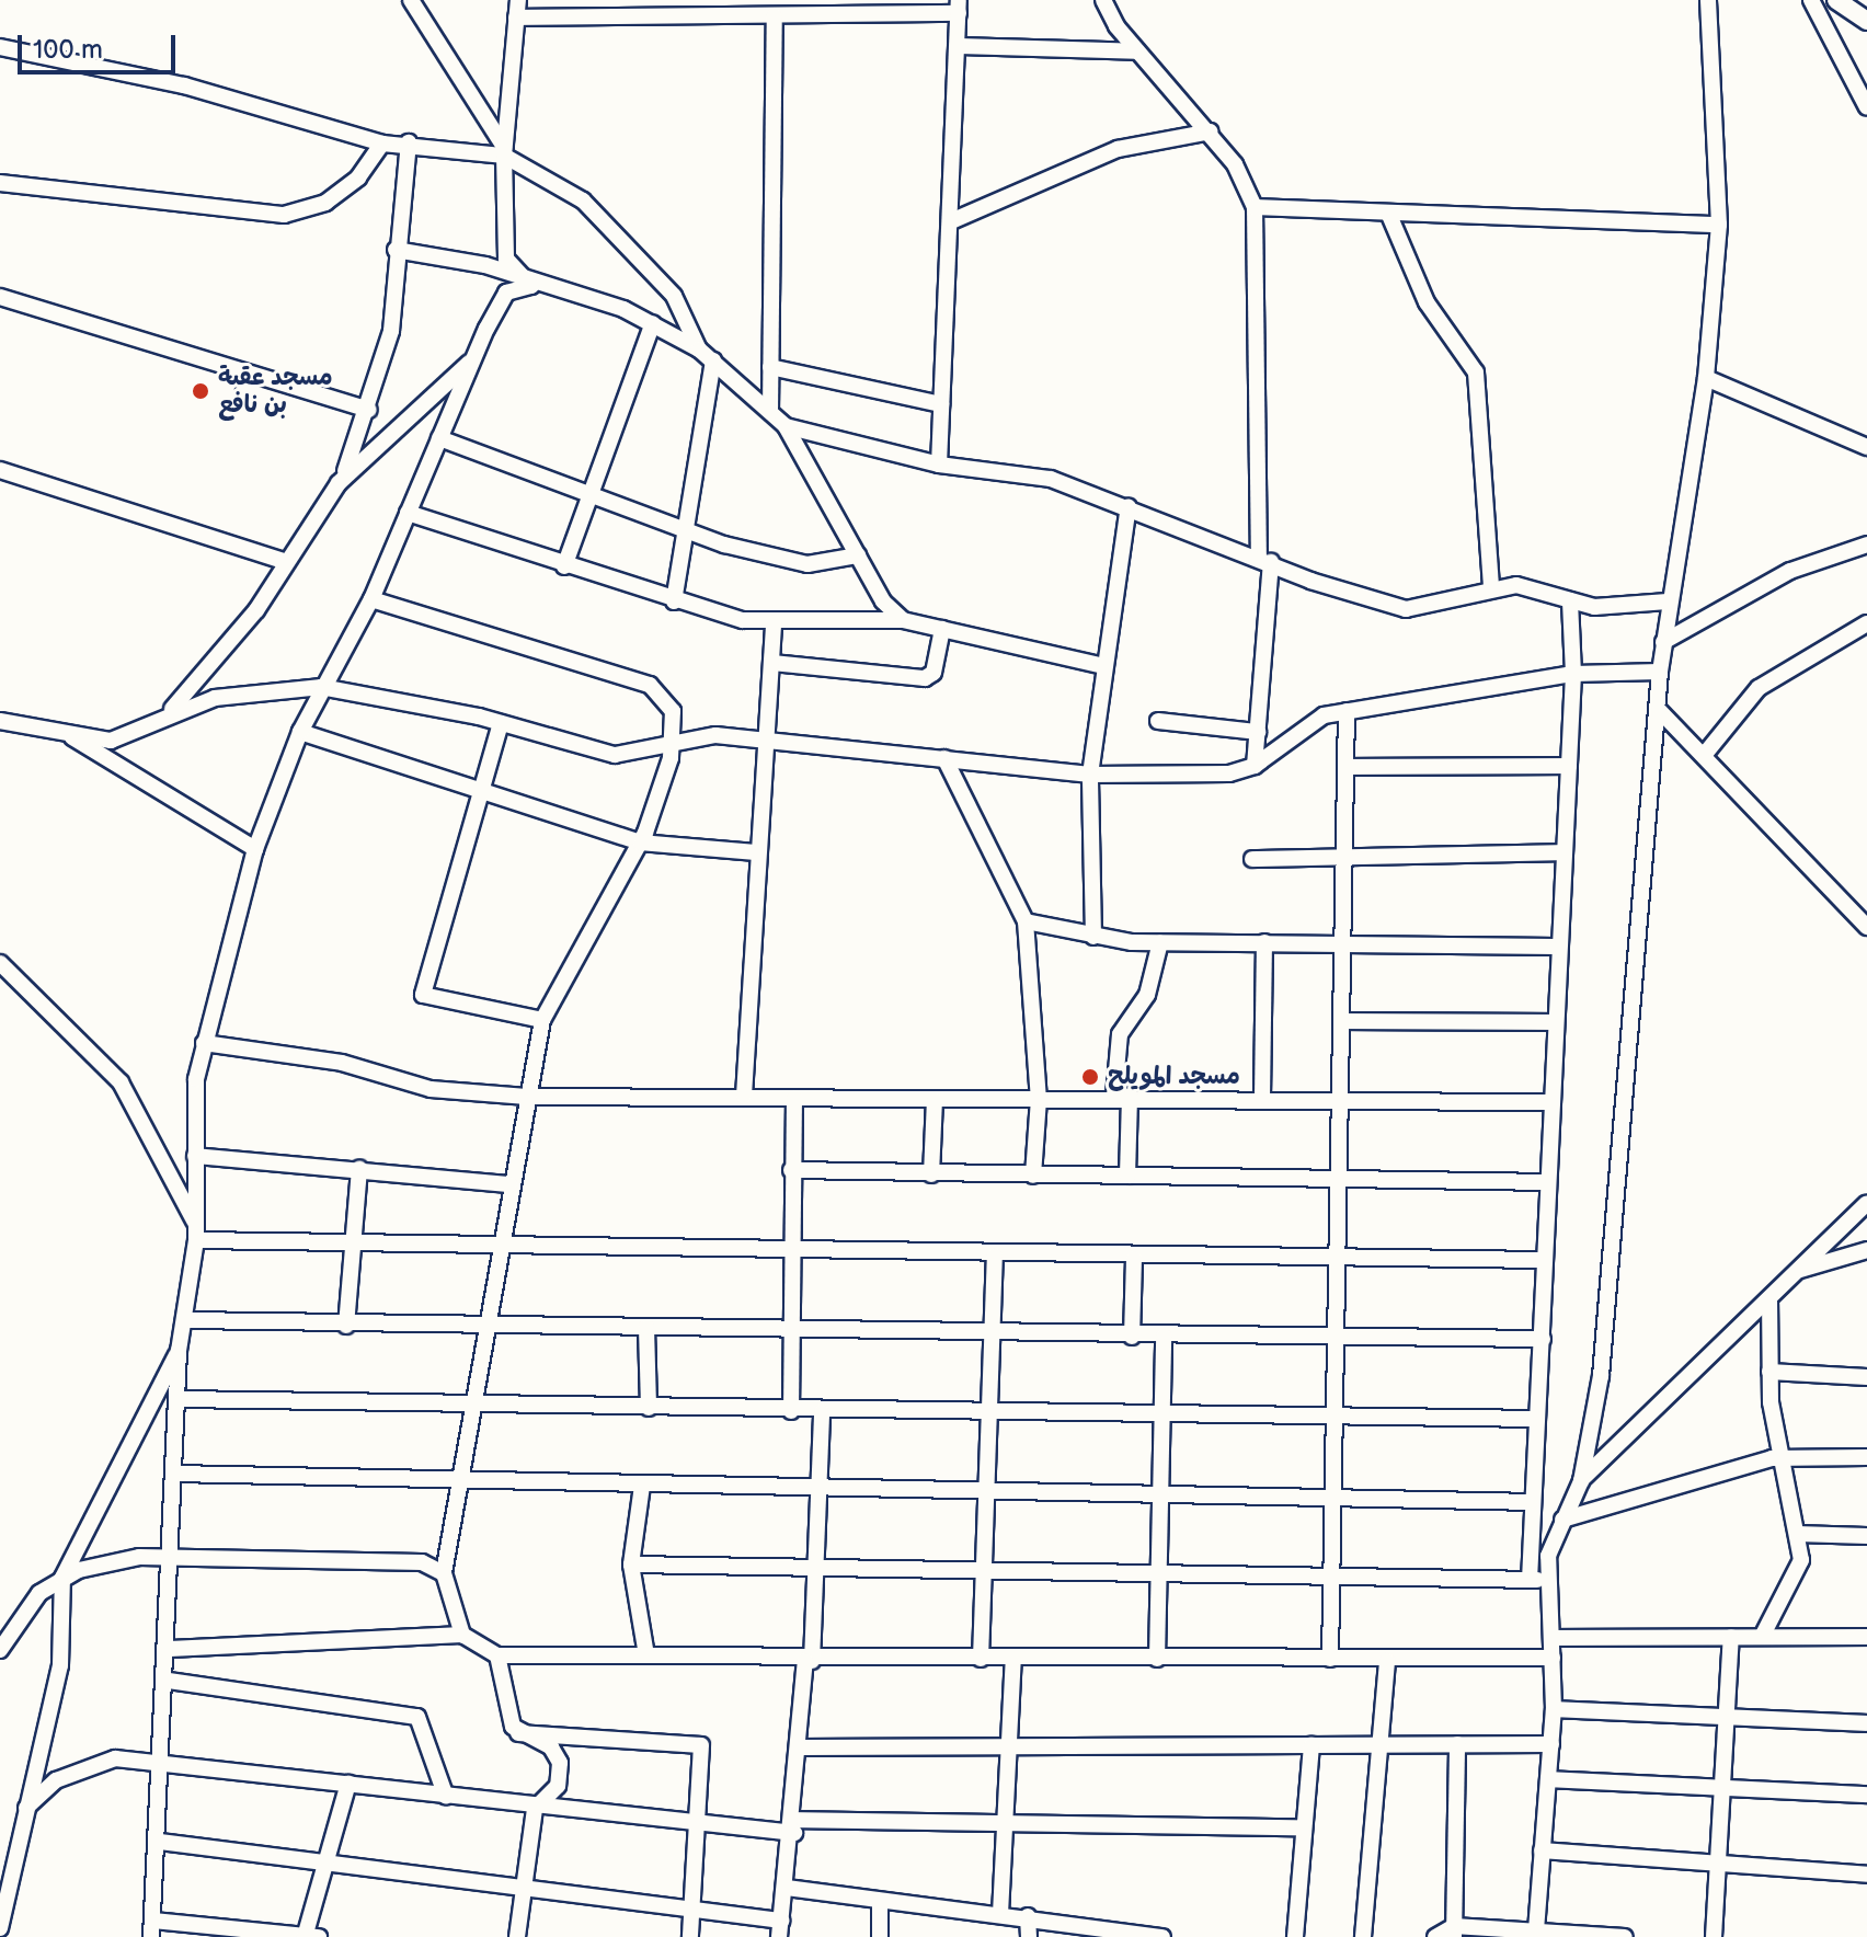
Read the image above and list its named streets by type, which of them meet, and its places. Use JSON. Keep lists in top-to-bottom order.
{
  "places": ["مسجد عقبة بن نافع", "مسجد المويلح"],
  "scale_bar": "100 m"
}
